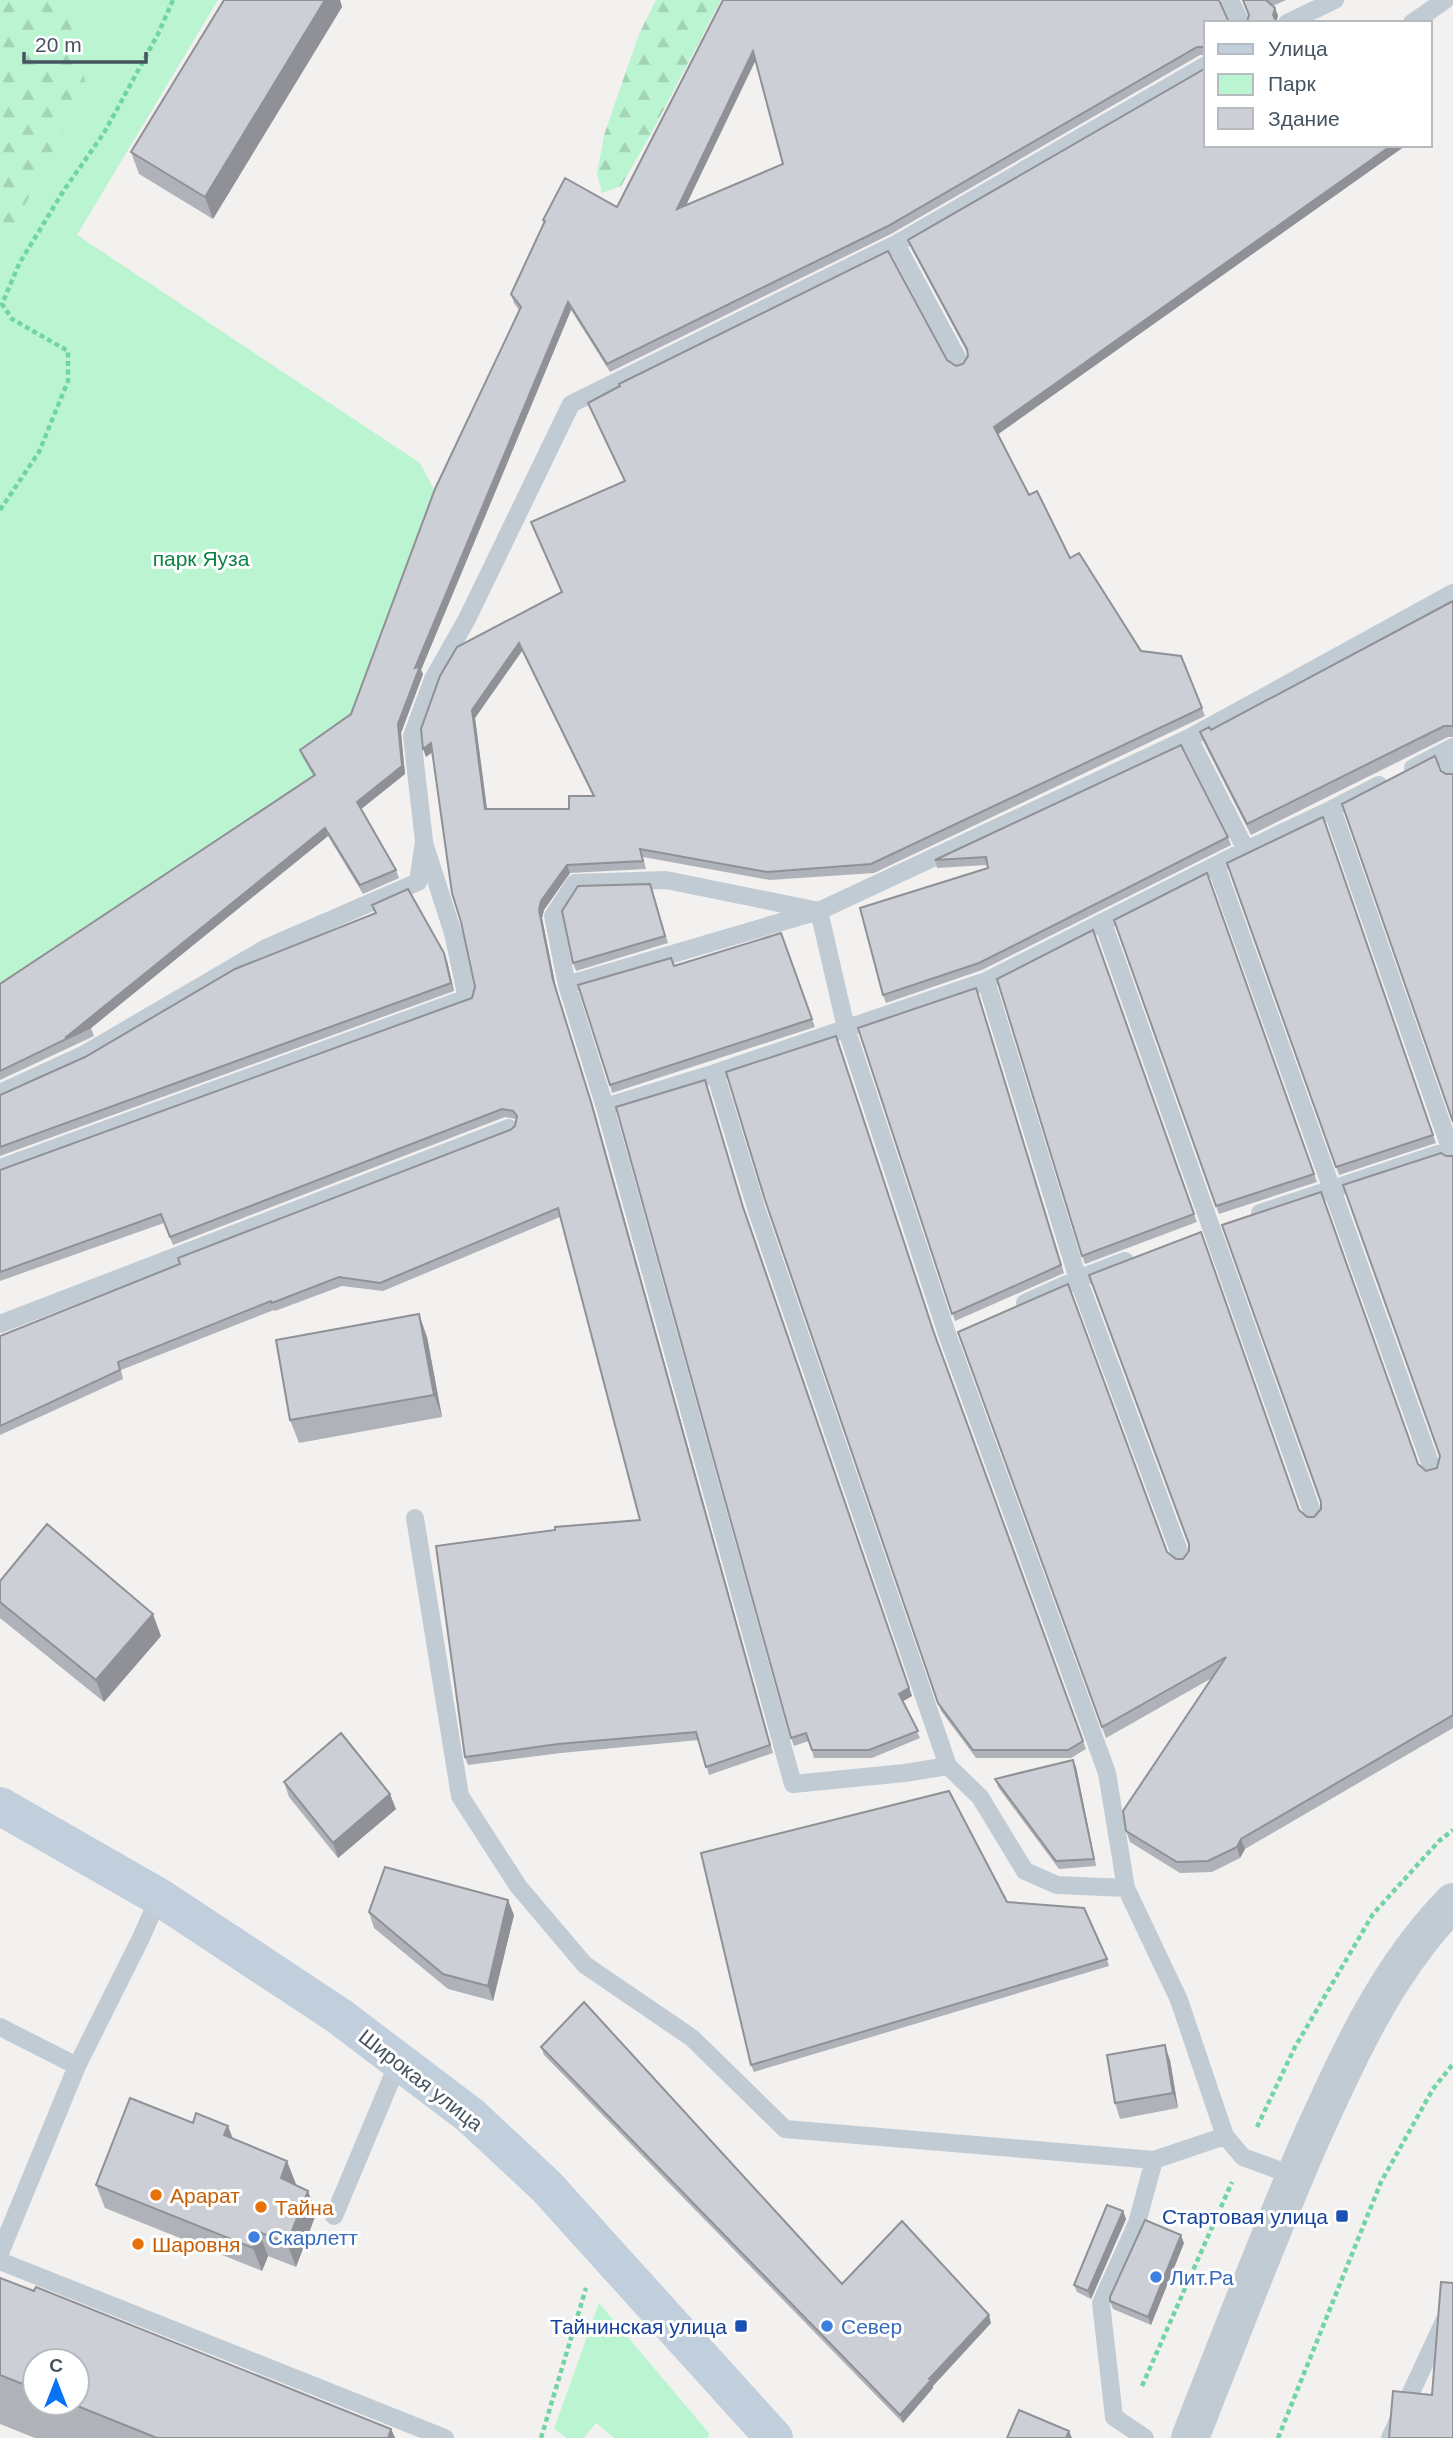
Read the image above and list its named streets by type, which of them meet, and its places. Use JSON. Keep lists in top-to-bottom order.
{
  "streets": {
    "main road": ["Широкая улица"]
  },
  "parks": ["парк Яуза"],
  "places": {
    "other": [
      "Арарат",
      "Тайна",
      "Скарлетт",
      "Шаровня",
      "Лит.Ра",
      "Север"
    ],
    "transit": ["Стартовая улица", "Тайнинская улица"]
  },
  "legend": ["Улица", "Парк", "Здание"],
  "scale_bar": "20 m",
  "north": "top"
}
